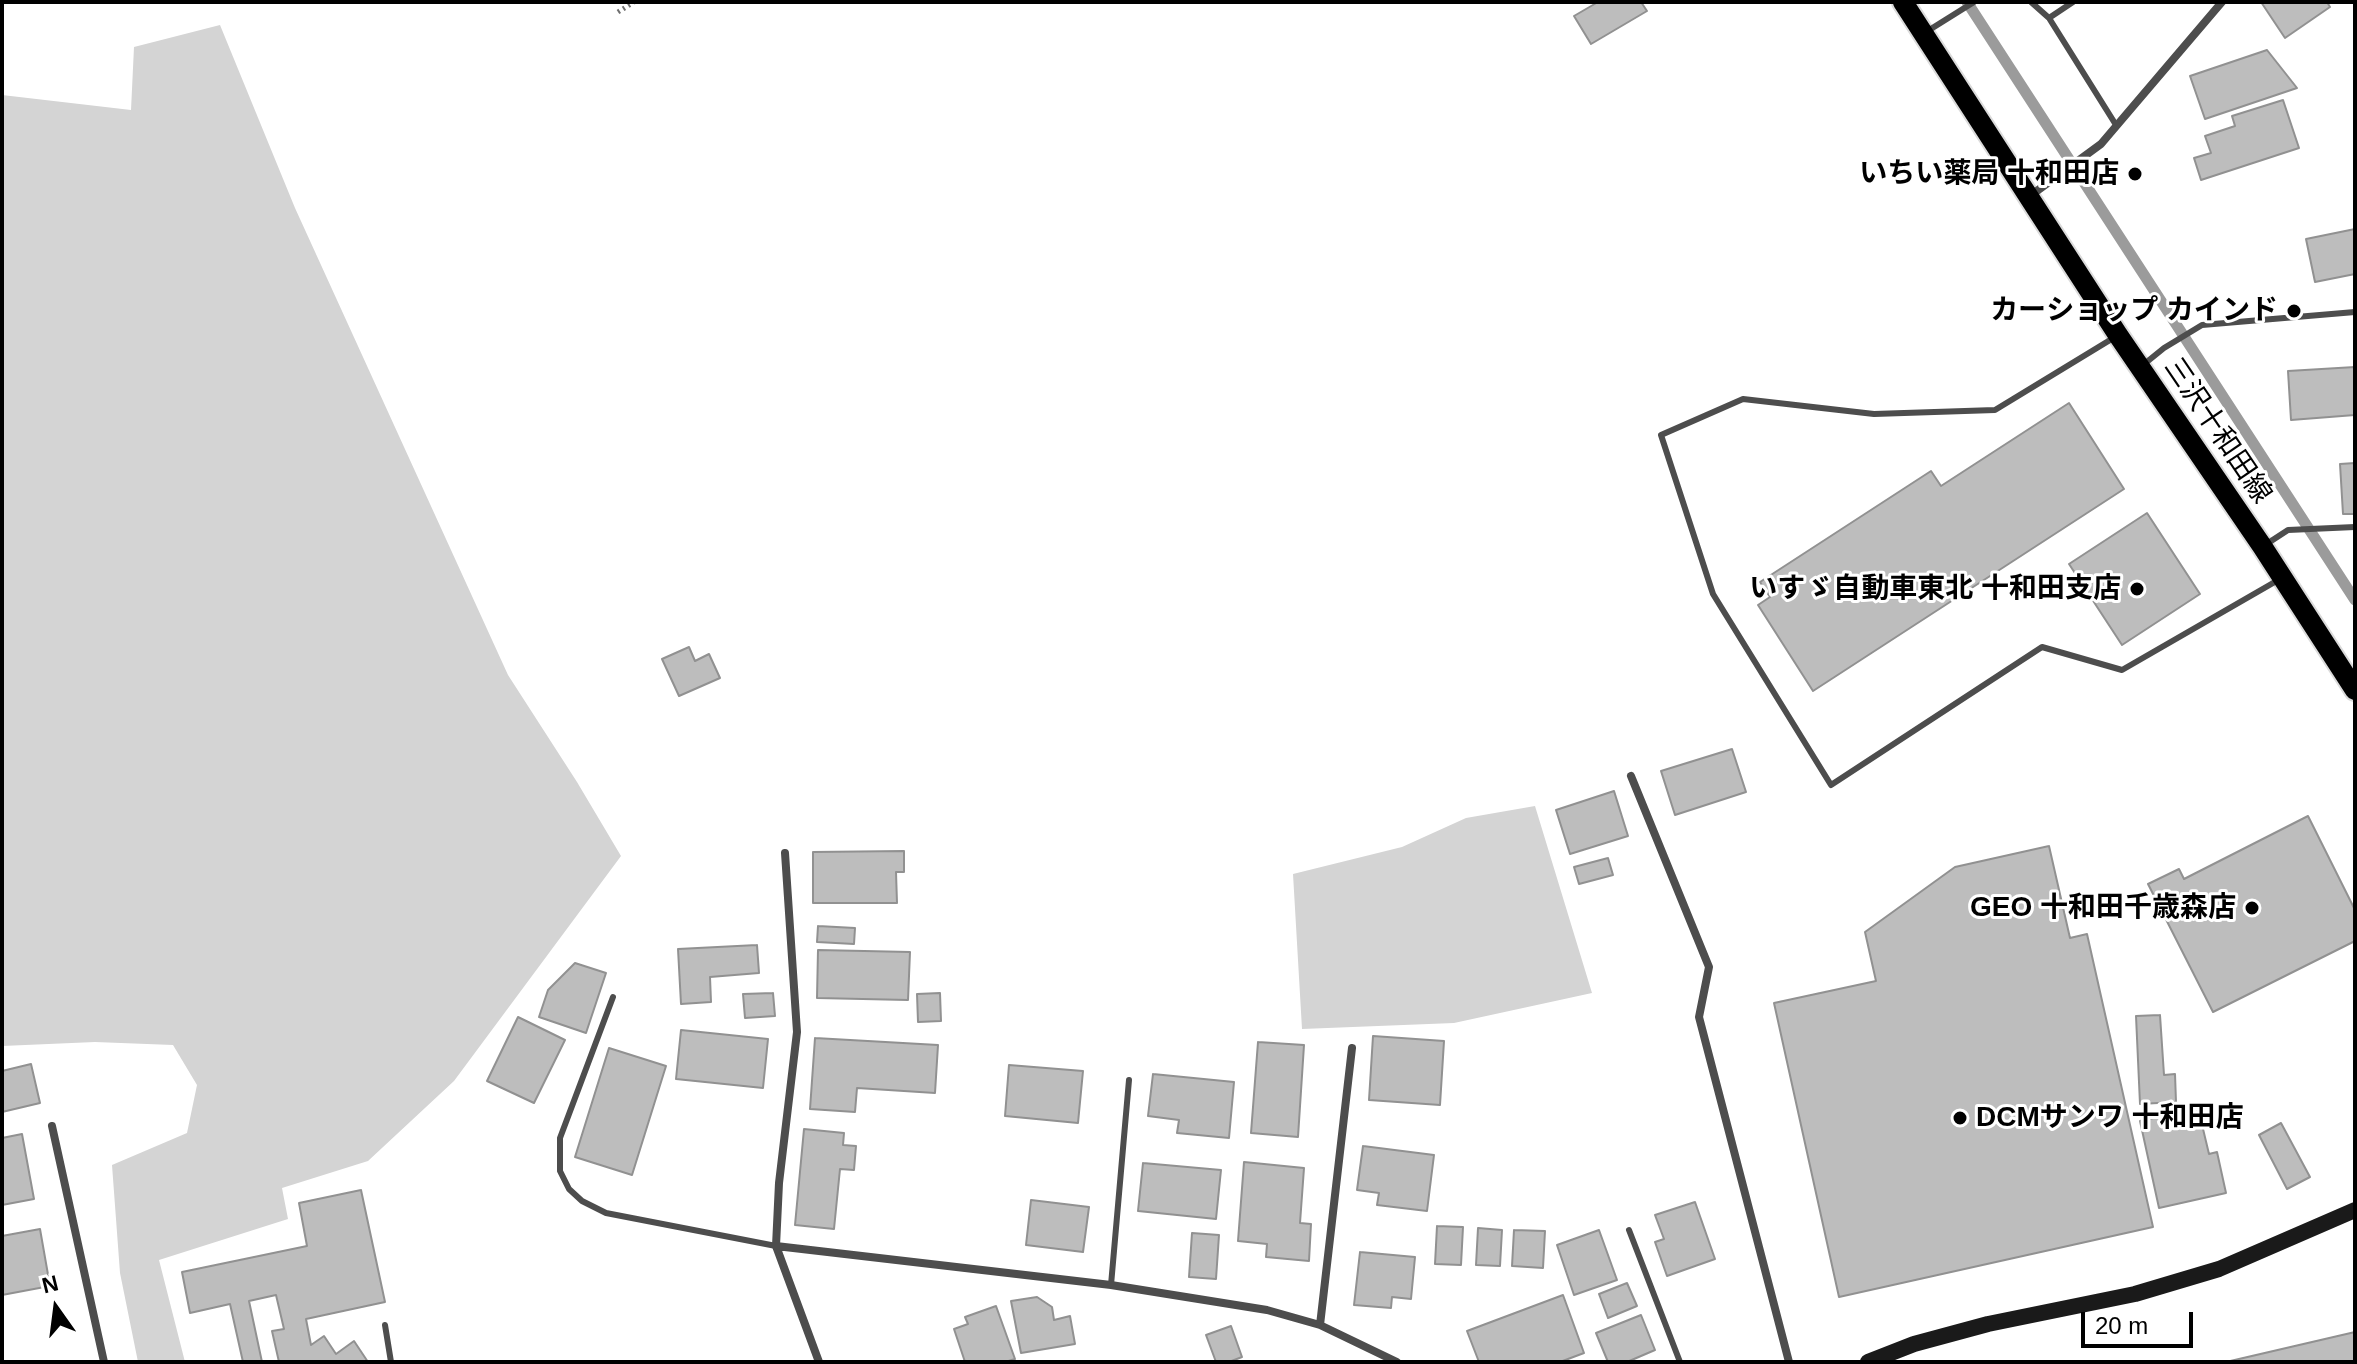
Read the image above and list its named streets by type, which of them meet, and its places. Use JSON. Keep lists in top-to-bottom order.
{
  "streets": {
    "main road": ["三沢十和田線"]
  },
  "places": [
    "いちい薬局 十和田店",
    "カーショップ カインド",
    "いすゞ自動車東北 十和田支店",
    "GEO 十和田千歳森店",
    "DCMサンワ 十和田店"
  ],
  "scale_bar": "20 m",
  "north": "top"
}
